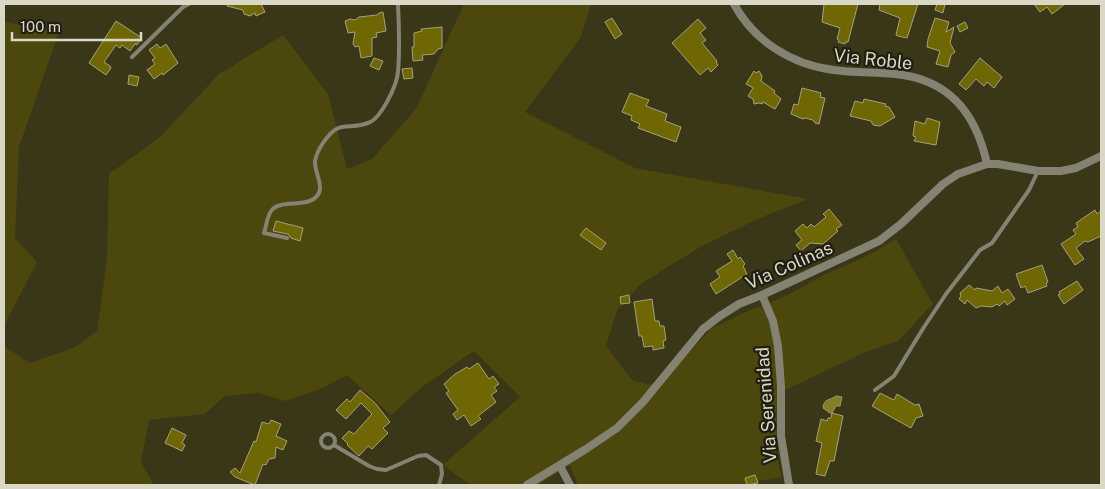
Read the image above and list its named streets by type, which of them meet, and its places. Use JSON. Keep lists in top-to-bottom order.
{
  "streets": {
    "street": ["Via Roble", "Via Colinas", "Via Serenidad"]
  },
  "crossings": [
    ["Via Roble", "Via Colinas"],
    ["Via Colinas", "Via Serenidad"]
  ],
  "scale_bar": "100 m"
}
